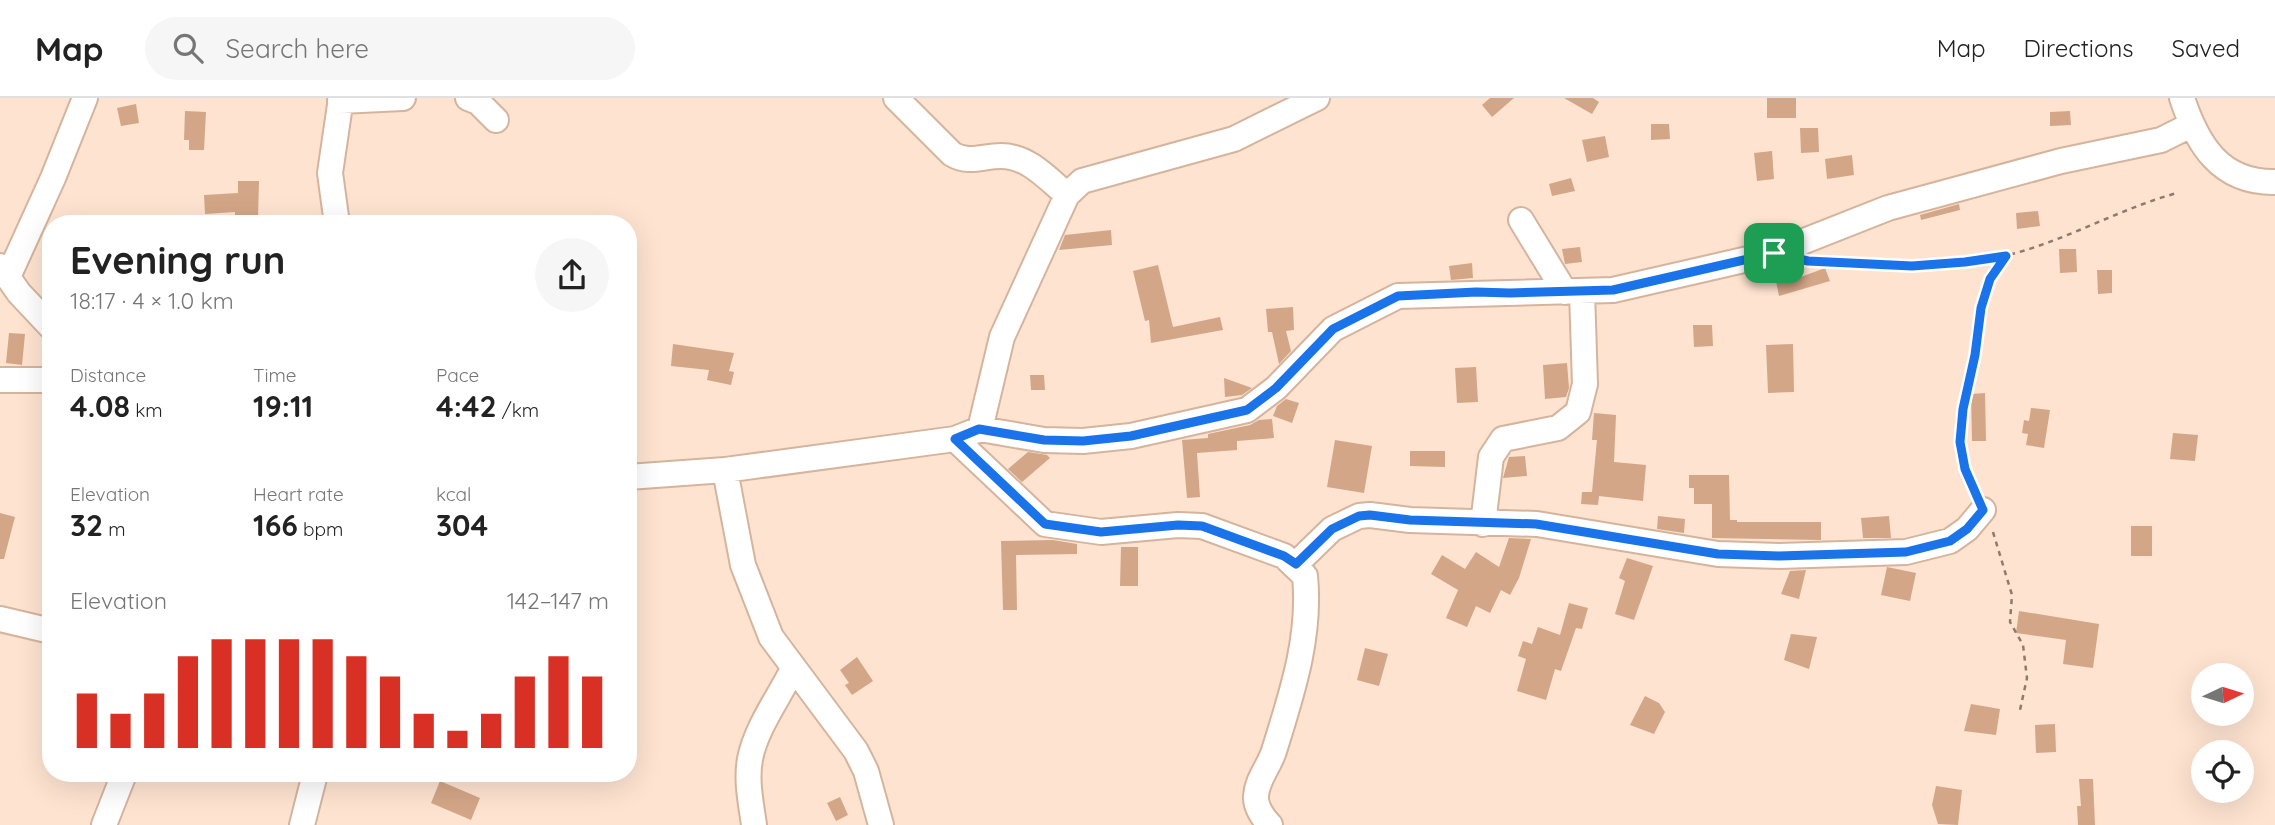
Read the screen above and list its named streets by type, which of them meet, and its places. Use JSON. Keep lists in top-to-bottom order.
{
  "north": "right",
  "page": {
    "header": "Map",
    "search": "Search here",
    "nav": ["Map", "Directions", "Saved"],
    "heading": ["Evening run", "18:17 · 4 × 1.0 km"],
    "stats": [
      ["Distance", "4.08 km"],
      ["Time", "19:11"],
      ["Pace", "4:42 /km"],
      ["Elevation", "32 m"],
      ["Heart rate", "166 bpm"],
      ["kcal", "304"]
    ],
    "chart": ["Elevation", "142–147 m"]
  }
}
